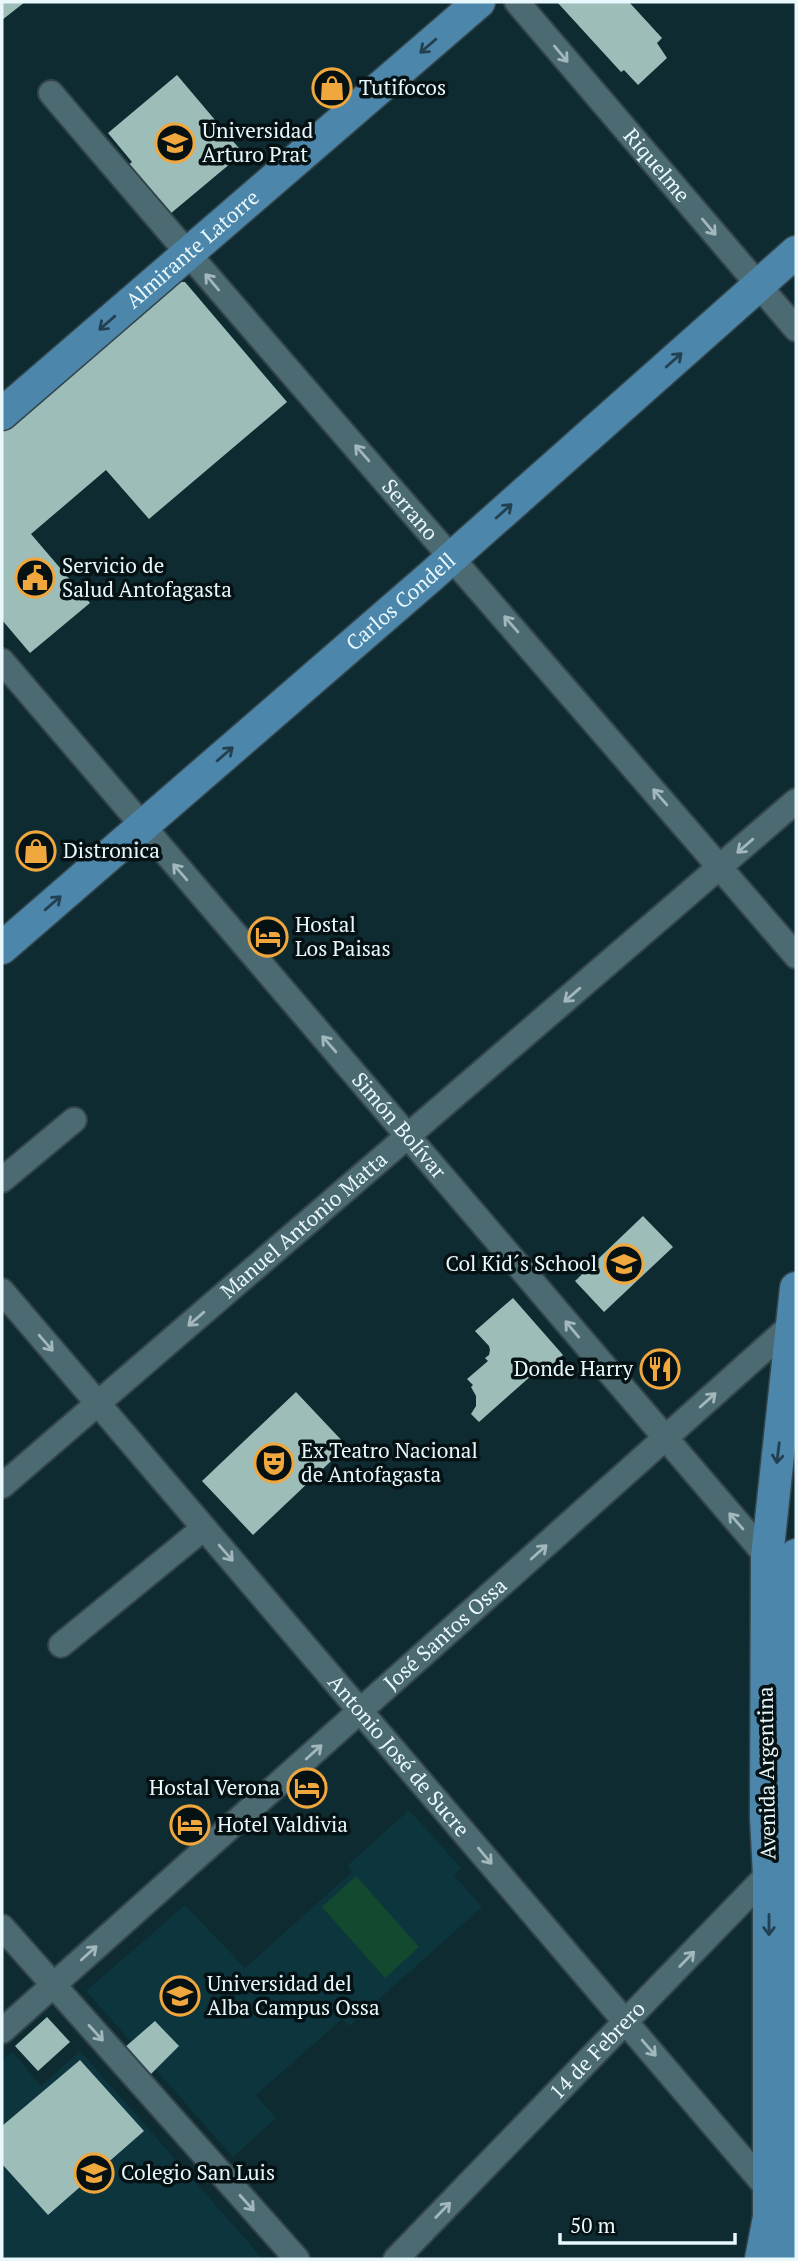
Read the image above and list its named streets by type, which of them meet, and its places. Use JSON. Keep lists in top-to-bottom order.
{
  "streets": {
    "main road": ["Almirante Latorre", "Carlos Condell", "Avenida Argentina"],
    "street": [
      "Riquelme",
      "Serrano",
      "Simón Bolívar",
      "Manuel Antonio Matta",
      "José Santos Ossa",
      "Antonio José de Sucre",
      "14 de Febrero"
    ]
  },
  "crossings": [
    ["Riquelme", "Carlos Condell"],
    ["Almirante Latorre", "Serrano"],
    ["Serrano", "Carlos Condell"],
    ["Serrano", "Manuel Antonio Matta"],
    ["Carlos Condell", "Simón Bolívar"],
    ["Simón Bolívar", "Manuel Antonio Matta"],
    ["Simón Bolívar", "José Santos Ossa"],
    ["Simón Bolívar", "Avenida Argentina"],
    ["Manuel Antonio Matta", "Antonio José de Sucre"],
    ["José Santos Ossa", "Antonio José de Sucre"],
    ["José Santos Ossa", "Avenida Argentina"],
    ["Antonio José de Sucre", "Avenida Argentina"],
    ["Antonio José de Sucre", "14 de Febrero"],
    ["Avenida Argentina", "14 de Febrero"]
  ],
  "one_way": [
    "Riquelme",
    "Almirante Latorre",
    "Serrano",
    "Carlos Condell",
    "Simón Bolívar",
    "Manuel Antonio Matta",
    "José Santos Ossa",
    "Antonio José de Sucre",
    "14 de Febrero"
  ],
  "places": {
    "shop": ["Tutifocos", "Distronica"],
    "school or university": [
      "Universidad Arturo Prat",
      "Col Kid´s School",
      "Universidad del Alba Campus Ossa",
      "Colegio San Luis"
    ],
    "public building": ["Servicio de Salud Antofagasta"],
    "hotel": ["Hostal Los Paisas", "Hostal Verona", "Hotel Valdivia"],
    "restaurant": ["Donde Harry"],
    "theatre": ["Ex Teatro Nacional de Antofagasta"]
  },
  "scale_bar": "50 m"
}
